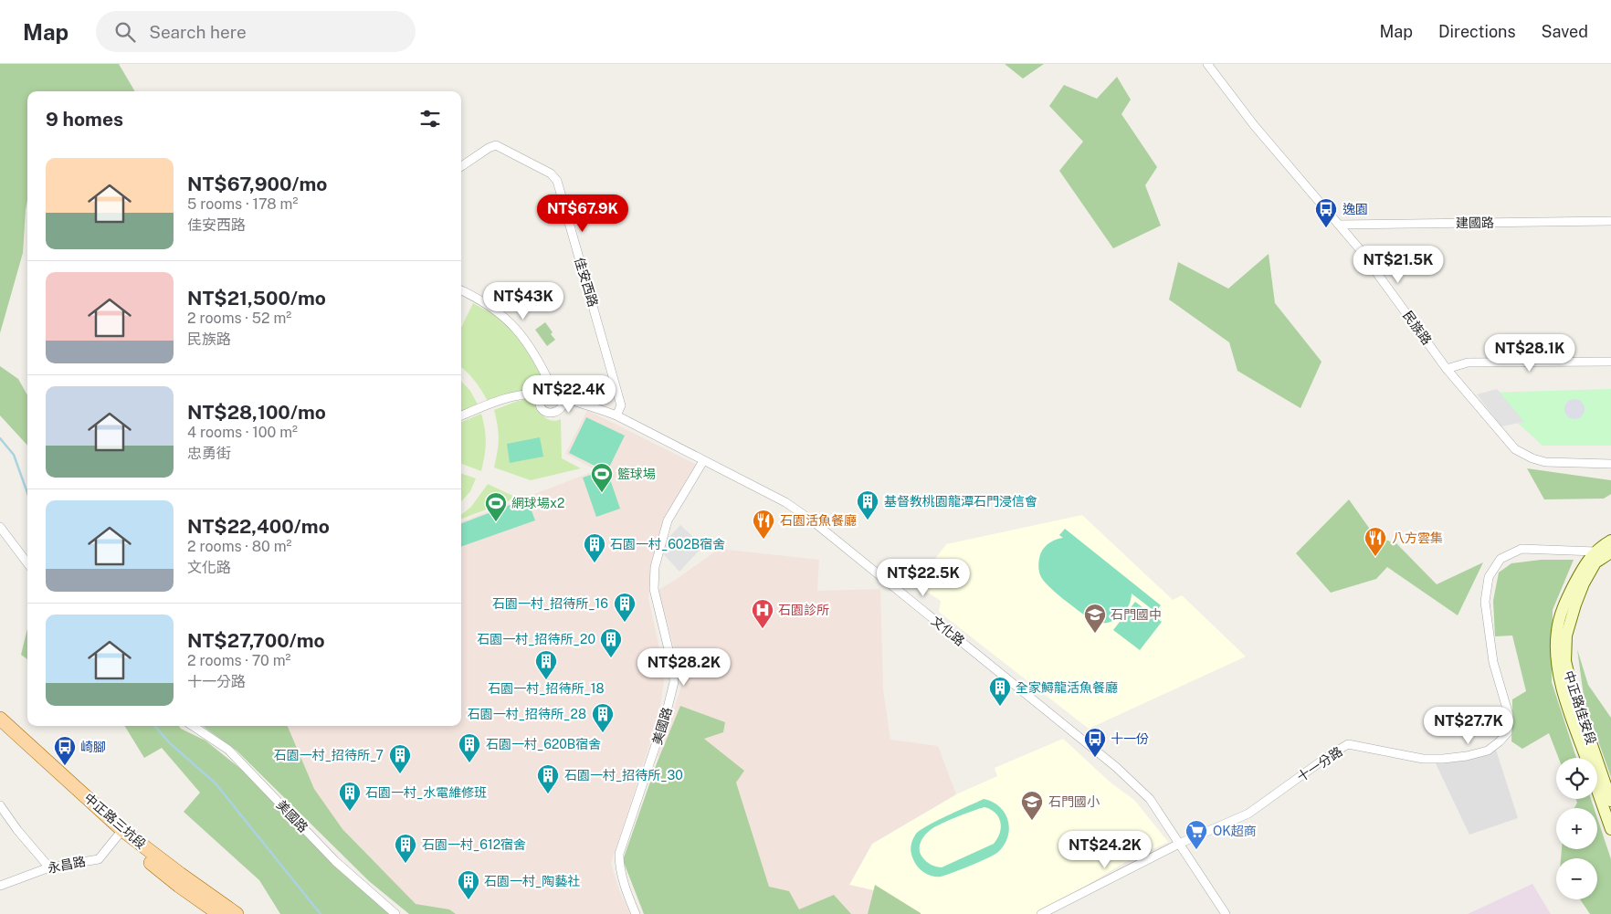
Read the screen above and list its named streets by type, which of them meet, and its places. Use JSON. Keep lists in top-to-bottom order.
{
  "streets": {
    "main road": ["中正路佳安段", "中正路三坑段"],
    "street": [
      "建國路",
      "佳安西路",
      "民族路",
      "文化路",
      "美國路",
      "十一分路",
      "永昌路"
    ]
  },
  "crossings": [
    ["建國路", "民族路"],
    ["佳安西路", "文化路"],
    ["文化路", "美國路"],
    ["文化路", "十一分路"],
    ["中正路佳安段", "十一分路"],
    ["中正路三坑段", "永昌路"]
  ],
  "places": {
    "bus stop": ["逸園", "十一份", "崎腳"],
    "sports": ["籃球場", "網球場x2"],
    "building": [
      "基督教桃園龍潭石門浸信會",
      "石園一村_602B宿舍",
      "石園一村_招待所_16",
      "石園一村_招待所_20",
      "石園一村_招待所_18",
      "全家鱘龍活魚餐廳",
      "石園一村_招待所_28",
      "石園一村_620B宿舍",
      "石園一村_招待所_7",
      "石園一村_招待所_30",
      "石園一村_水電維修班",
      "石園一村_612宿舍",
      "石園一村_陶藝社"
    ],
    "restaurant": ["石園活魚餐廳", "八方雲集"],
    "hospital": ["石園診所"],
    "school or university": ["石門國中", "石門國小"],
    "supermarket": ["OK超商"]
  },
  "page": {
    "header": "Map",
    "search": "Search here",
    "nav": ["Map", "Directions", "Saved"],
    "heading": "9 homes",
    "list": [
      {
        "name": "NT$67,900/mo",
        "note": "5 rooms · 178 m² · 佳安西路"
      },
      {
        "name": "NT$21,500/mo",
        "note": "2 rooms · 52 m² · 民族路"
      },
      {
        "name": "NT$28,100/mo",
        "note": "4 rooms · 100 m² · 忠勇街"
      },
      {
        "name": "NT$22,400/mo",
        "note": "2 rooms · 80 m² · 文化路"
      },
      {
        "name": "NT$27,700/mo",
        "note": "2 rooms · 70 m² · 十一分路"
      }
    ],
    "price": [
      "NT$67.9K",
      "NT$21.5K",
      "NT$43K",
      "NT$28.1K",
      "NT$22.4K",
      "NT$22.5K",
      "NT$28.2K",
      "NT$27.7K",
      "NT$24.2K"
    ],
    "map_buttons": ["+", "−"]
  }
}
